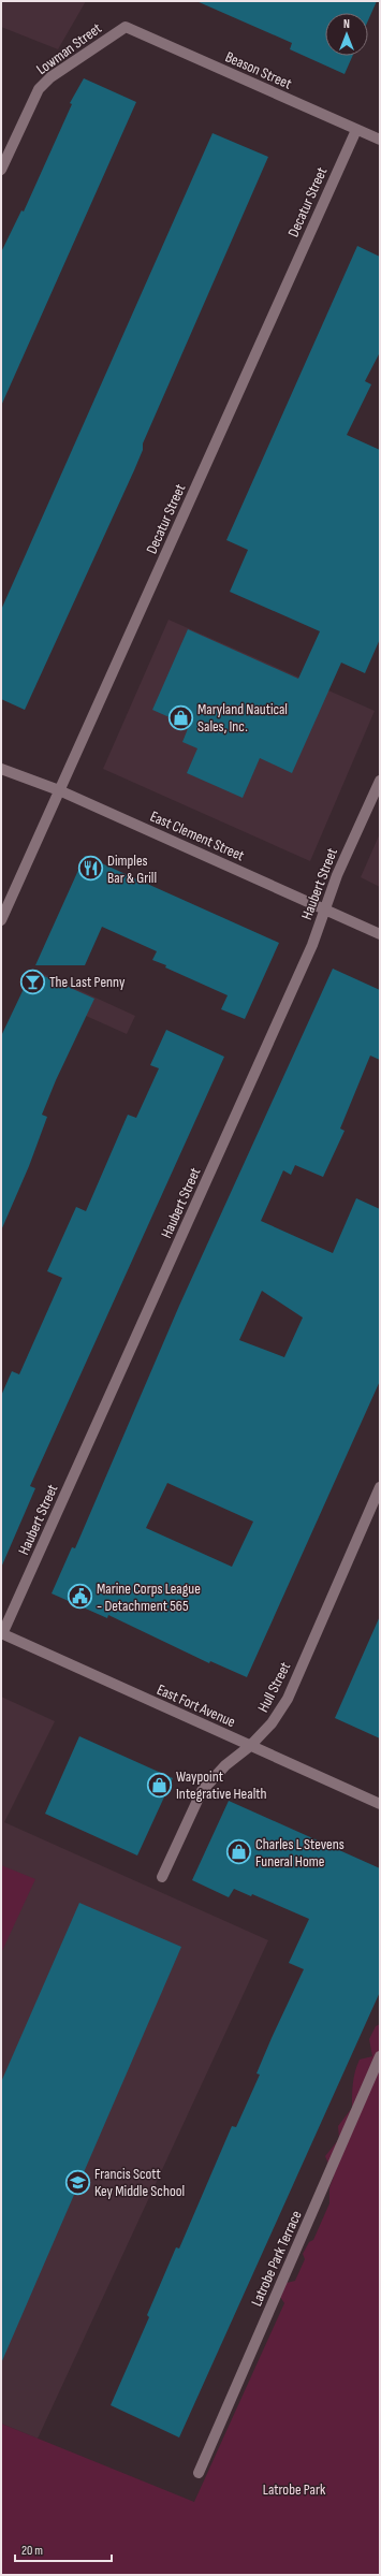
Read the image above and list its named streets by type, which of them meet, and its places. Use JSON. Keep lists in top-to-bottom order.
{
  "streets": {
    "street": [
      "Lowman Street",
      "Beason Street",
      "Decatur Street",
      "East Clement Street",
      "Haubert Street",
      "Hull Street",
      "East Fort Avenue",
      "Latrobe Park Terrace"
    ]
  },
  "crossings": [
    ["Lowman Street", "Beason Street"],
    ["Beason Street", "Decatur Street"],
    ["Decatur Street", "East Clement Street"],
    ["East Clement Street", "Haubert Street"],
    ["Haubert Street", "East Fort Avenue"],
    ["Hull Street", "East Fort Avenue"]
  ],
  "parks": ["Latrobe Park"],
  "places": {
    "shop": ["Maryland Nautical Sales, Inc.", "Waypoint Integrative Health", "Charles L Stevens Funeral Home"],
    "restaurant": ["Dimples Bar & Grill"],
    "bar": ["The Last Penny"],
    "public building": ["Marine Corps League - Detachment 565"],
    "school or university": ["Francis Scott Key Middle School"]
  },
  "scale_bar": "20 m",
  "north": "top"
}
